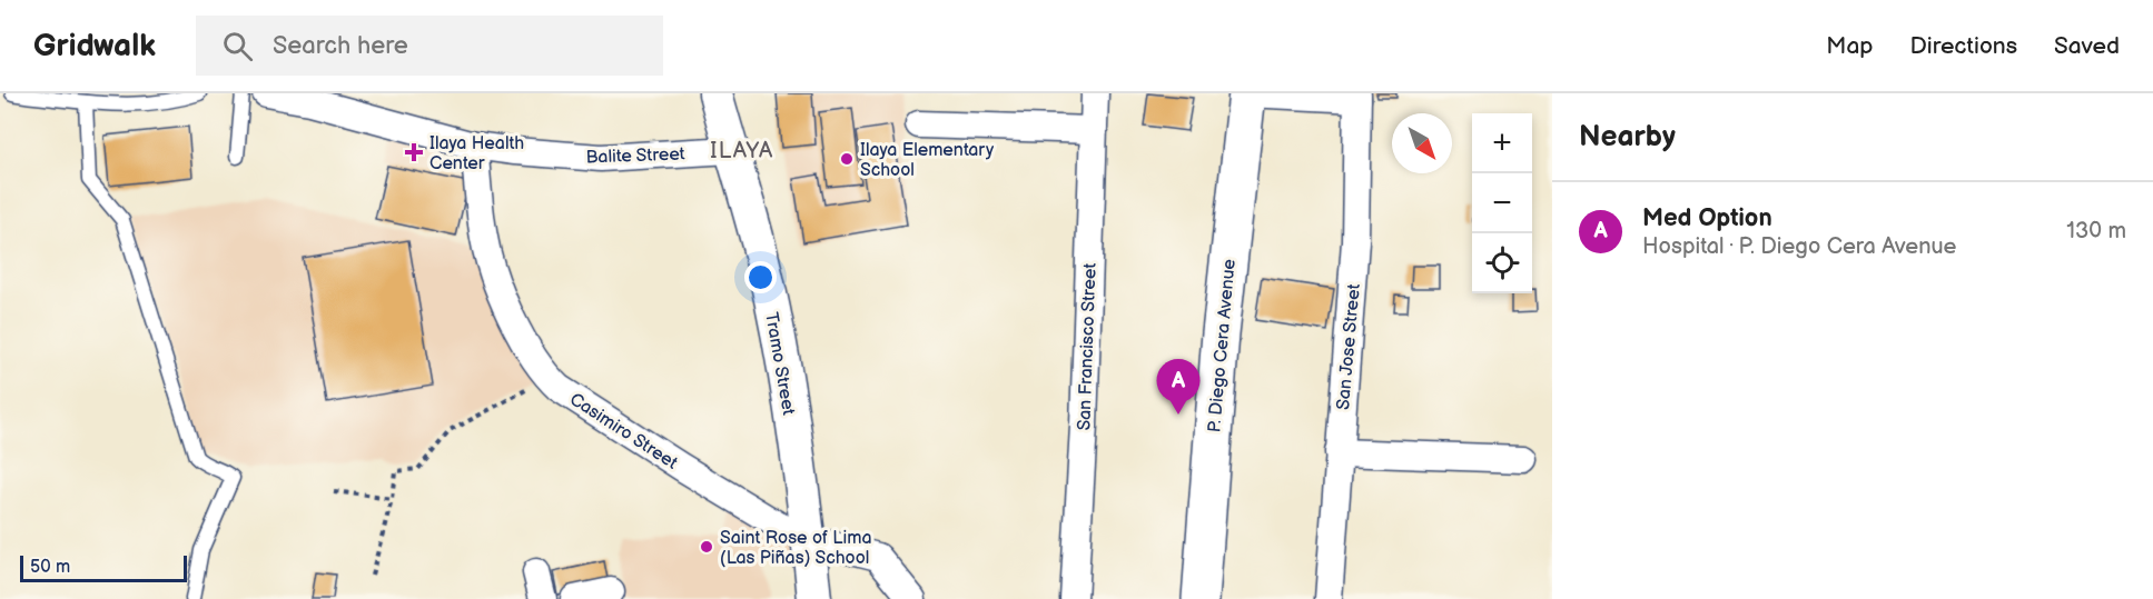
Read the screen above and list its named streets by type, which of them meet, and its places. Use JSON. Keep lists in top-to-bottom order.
{
  "streets": {
    "main road": ["P. Diego Cera Avenue"],
    "street": [
      "Balite Street",
      "San Francisco Street",
      "San Jose Street",
      "Tramo Street",
      "Casimiro Street"
    ]
  },
  "crossings": [
    ["Balite Street", "Tramo Street"],
    ["Balite Street", "Casimiro Street"],
    ["Tramo Street", "Casimiro Street"]
  ],
  "districts": ["ILAYA"],
  "places": {
    "health": ["Ilaya Health Center"],
    "other": ["Ilaya Elementary School", "Saint Rose of Lima (Las Piñas) School"]
  },
  "scale_bar": "50 m",
  "north": "bottom right",
  "page": {
    "header": "Gridwalk",
    "search": "Search here",
    "nav": ["Map", "Directions", "Saved"],
    "heading": "Nearby",
    "map_buttons": ["+", "−"],
    "list": [
      {
        "mark": "A",
        "name": "Med Option",
        "note": "Hospital · P. Diego Cera Avenue",
        "value": "130 m"
      }
    ],
    "pins": "A",
    "scale": "50 m"
  }
}
